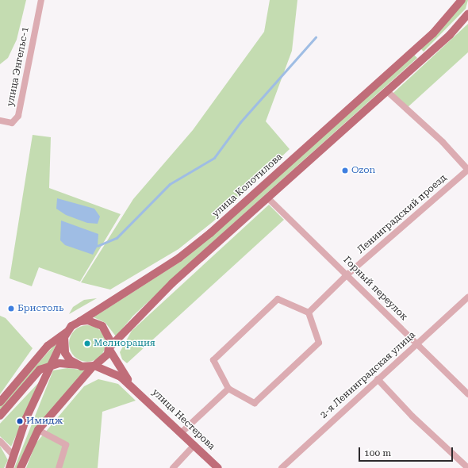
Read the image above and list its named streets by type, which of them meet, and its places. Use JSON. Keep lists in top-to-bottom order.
{
  "streets": {
    "main road": ["улица Колотилова", "улица Нестерова"],
    "street": [
      "улица Энгельс-1",
      "Ленинградский проезд",
      "Горный переулок",
      "2-я Ленинградская улица"
    ]
  },
  "crossings": [
    ["улица Колотилова", "улица Нестерова"],
    ["Ленинградский проезд", "Горный переулок"],
    ["Горный переулок", "2-я Ленинградская улица"]
  ],
  "places": [
    "Ozon",
    "Бристоль",
    "Мелиорация",
    "Имидж"
  ],
  "scale_bar": "100 m"
}
